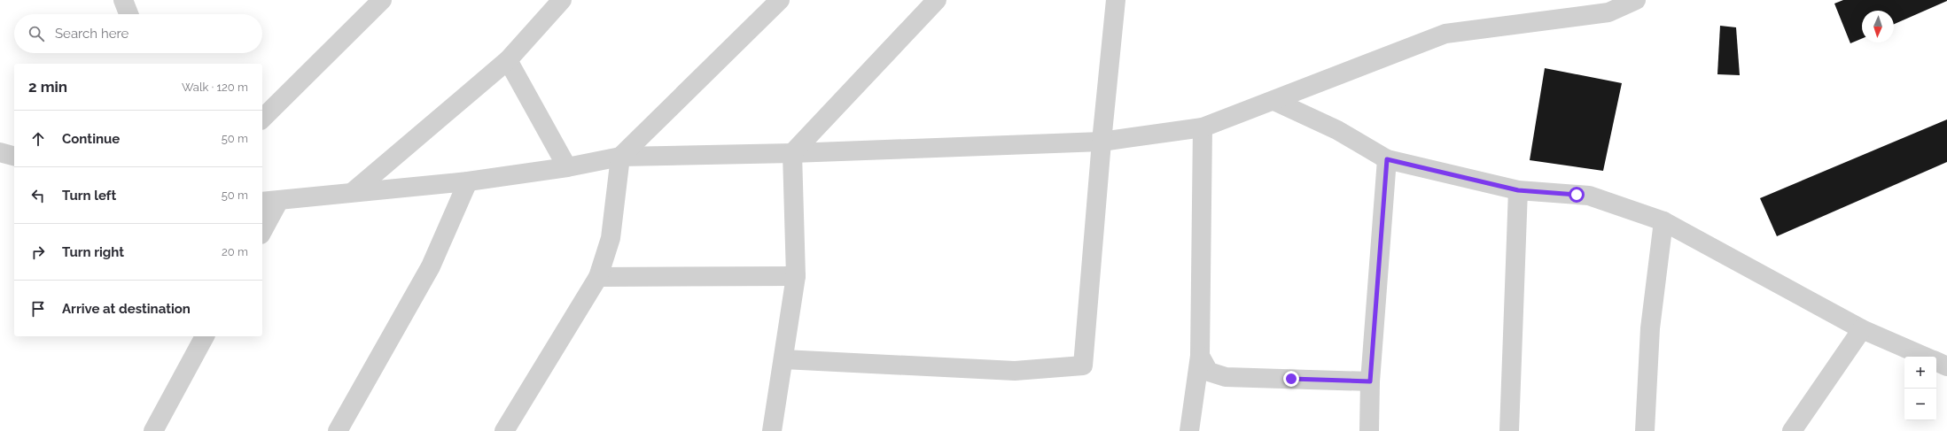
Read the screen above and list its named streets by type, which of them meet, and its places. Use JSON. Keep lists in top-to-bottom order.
{
  "north": "bottom",
  "page": {
    "search": "Search here",
    "heading": ["2 min", "Walk · 120 m"],
    "list": [
      ["Continue", "50 m"],
      ["Turn left", "50 m"],
      ["Turn right", "20 m"],
      "Arrive at destination"
    ],
    "map_buttons": ["+", "−"]
  }
}
